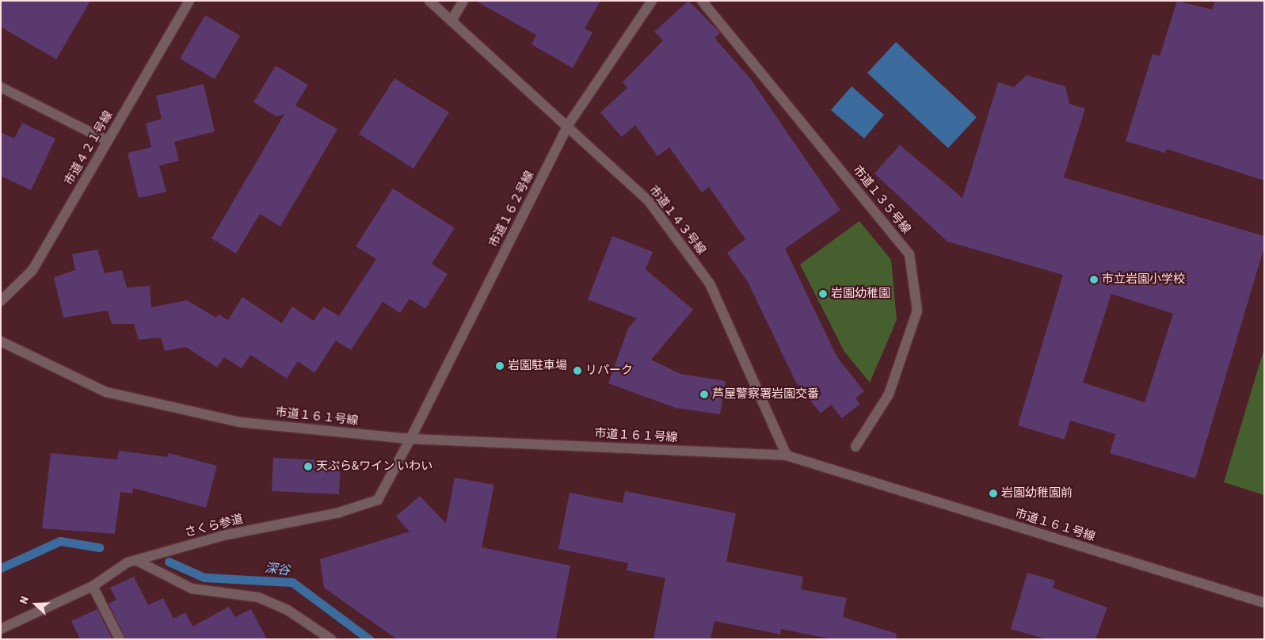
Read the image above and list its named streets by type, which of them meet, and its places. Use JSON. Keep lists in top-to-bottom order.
{
  "streets": {
    "street": [
      "市道４２１号線",
      "市道１３５号線",
      "市道１６２号線",
      "市道１４３号線",
      "市道１６１号線",
      "さくら参道"
    ]
  },
  "crossings": [
    ["市道１６２号線", "市道１４３号線"],
    ["市道１６２号線", "市道１６１号線"],
    ["市道１６２号線", "さくら参道"],
    ["市道１４３号線", "市道１６１号線"],
    ["市道１６１号線", "さくら参道"]
  ],
  "water": ["深谷"],
  "places": [
    "市立岩園小学校",
    "岩園幼稚園",
    "岩園駐車場",
    "リパーク",
    "芦屋警察署岩園交番",
    "天ぷら&ワイン いわい",
    "岩園幼稚園前"
  ],
  "north": "left"
}
